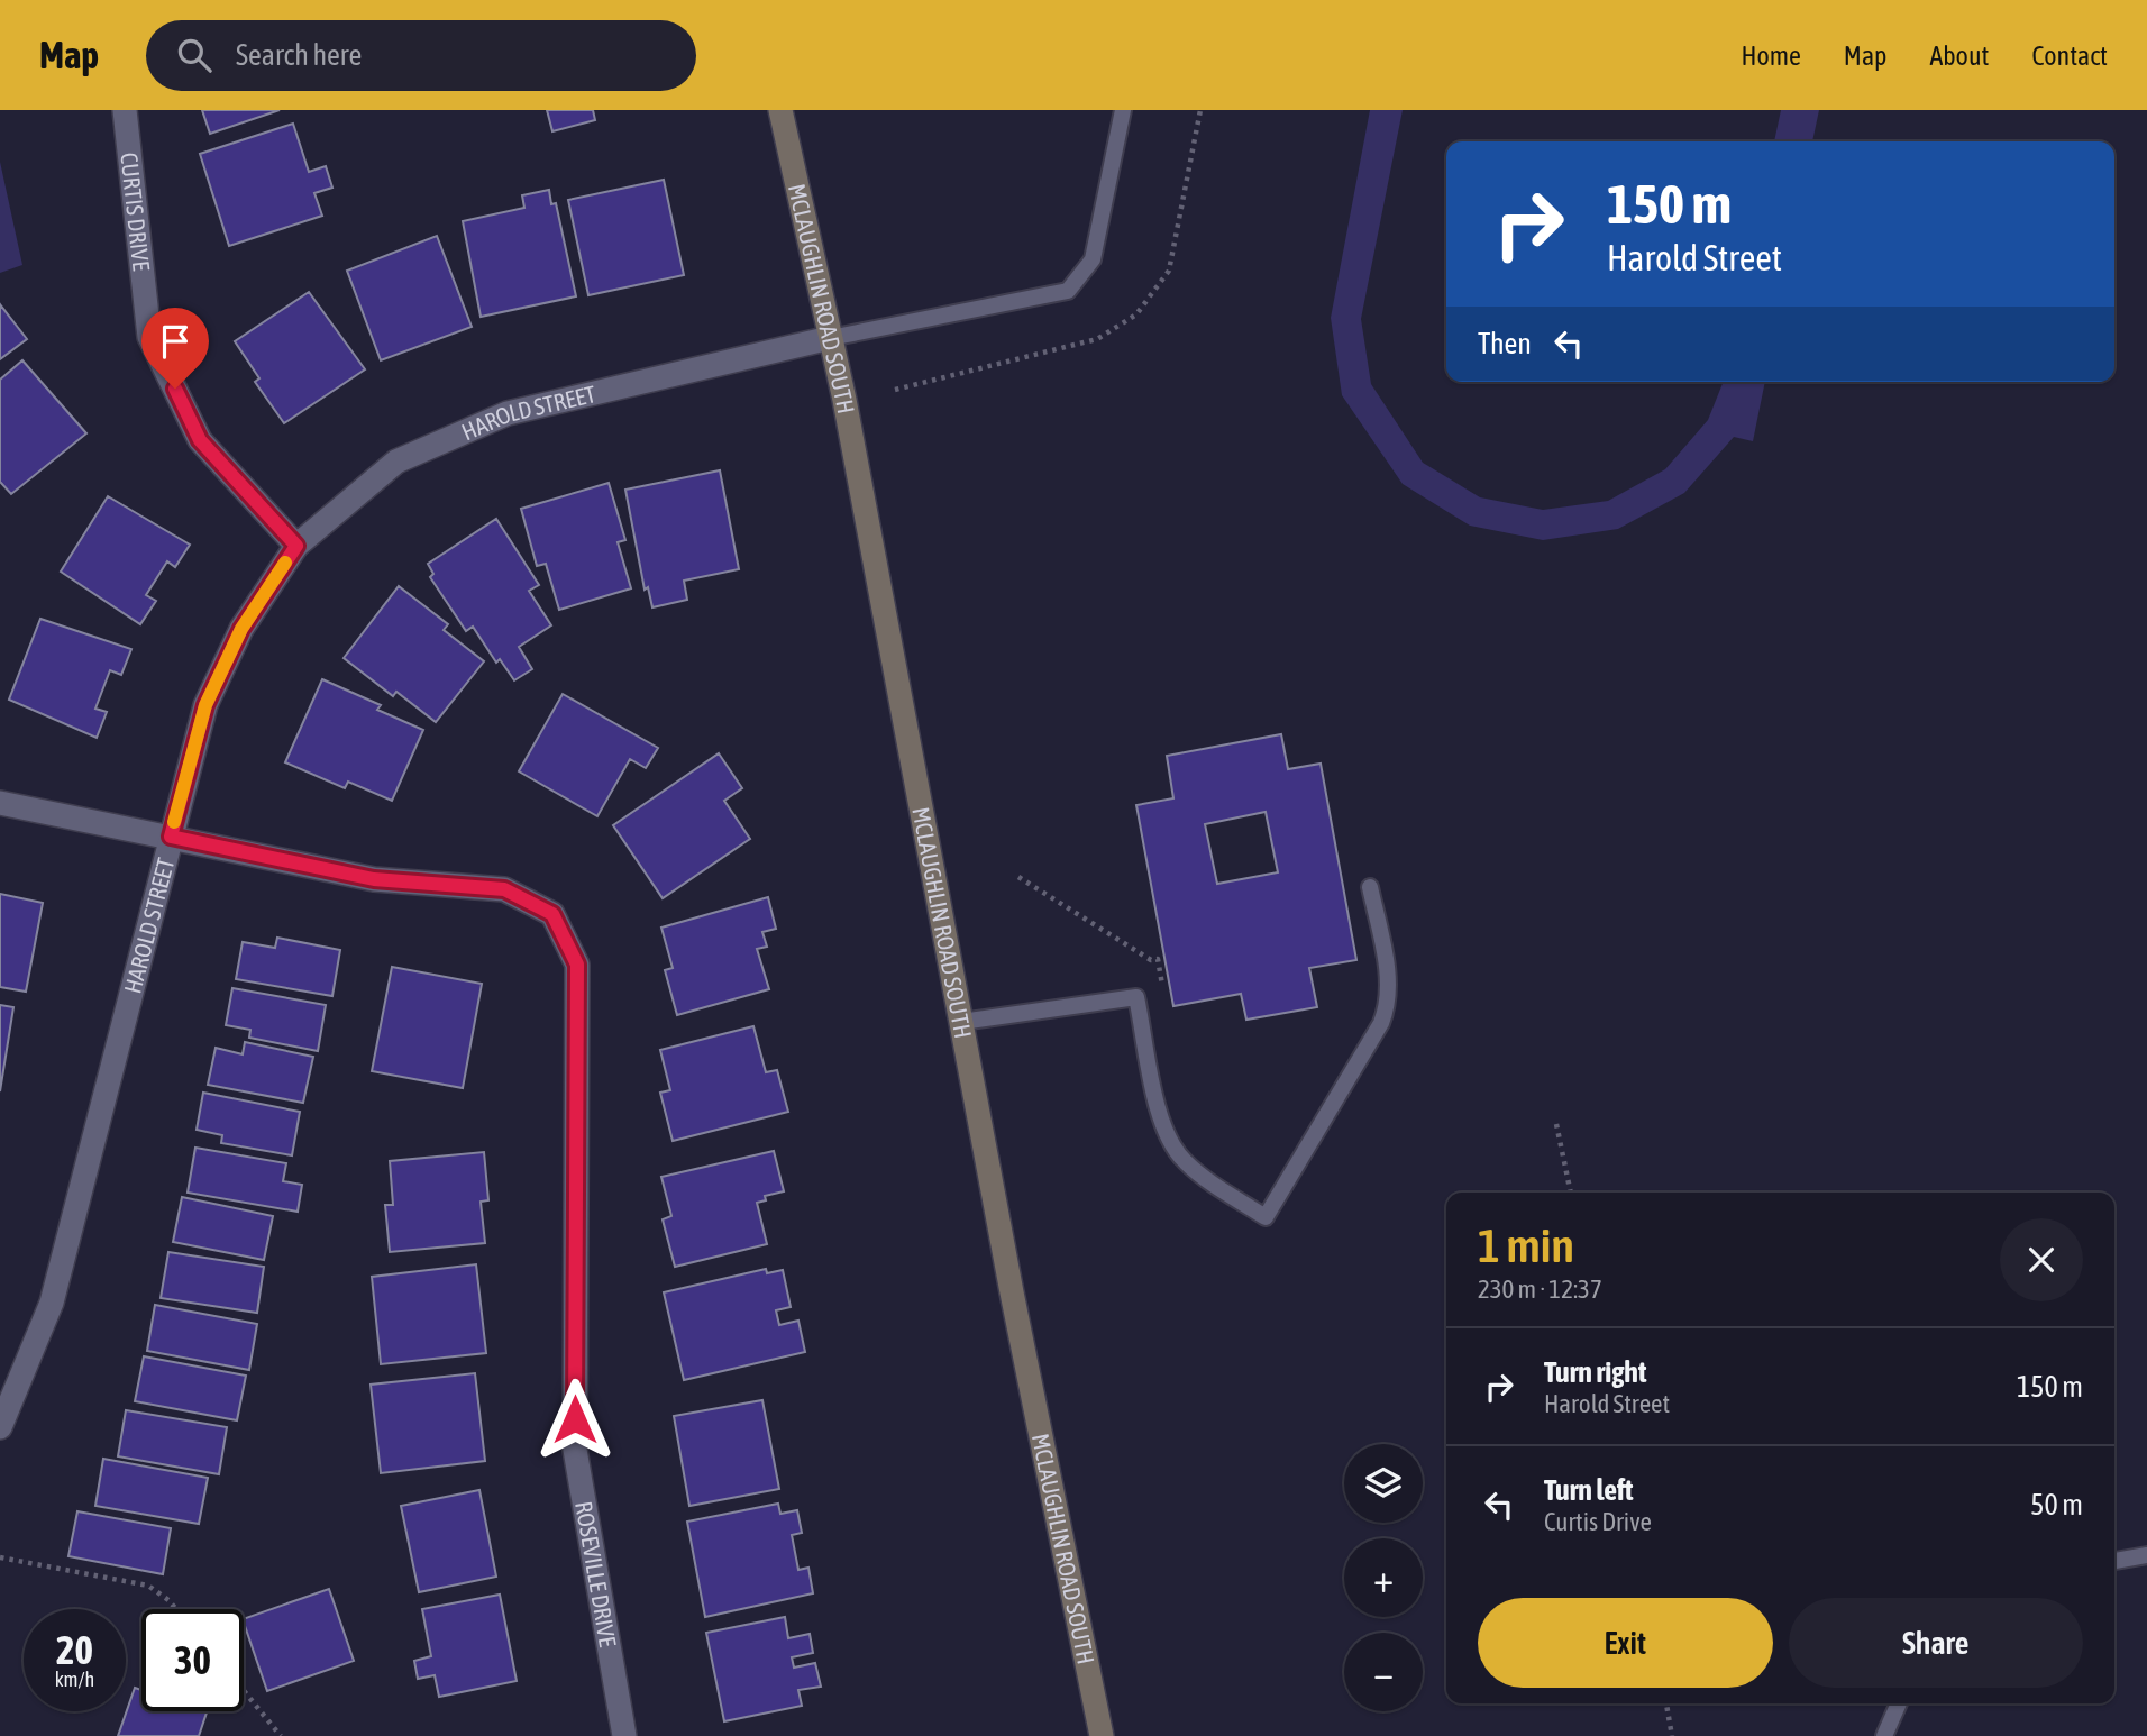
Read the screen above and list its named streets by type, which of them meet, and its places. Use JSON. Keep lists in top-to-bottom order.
{
  "streets": {
    "main road": ["MCLAUGHLIN ROAD SOUTH"],
    "street": ["CURTIS DRIVE", "HAROLD STREET", "ROSEVILLE DRIVE"]
  },
  "crossings": [
    ["CURTIS DRIVE", "HAROLD STREET"],
    ["MCLAUGHLIN ROAD SOUTH", "HAROLD STREET"],
    ["HAROLD STREET", "ROSEVILLE DRIVE"]
  ],
  "page": {
    "header": "Map",
    "search": "Search here",
    "nav": [
      "Home",
      "Map",
      "About",
      "Contact"
    ],
    "turn": ["150 m", "Harold Street"],
    "then": "Then",
    "heading": ["1 min", "230 m · 12:37"],
    "list": [
      {
        "name": "Turn right",
        "note": "Harold Street",
        "value": "150 m"
      },
      {
        "name": "Turn left",
        "note": "Curtis Drive",
        "value": "50 m"
      }
    ],
    "map_buttons": ["+", "−"],
    "buttons": ["Exit", "Share"],
    "speed": "20 km/h",
    "limit": "30"
  }
}
